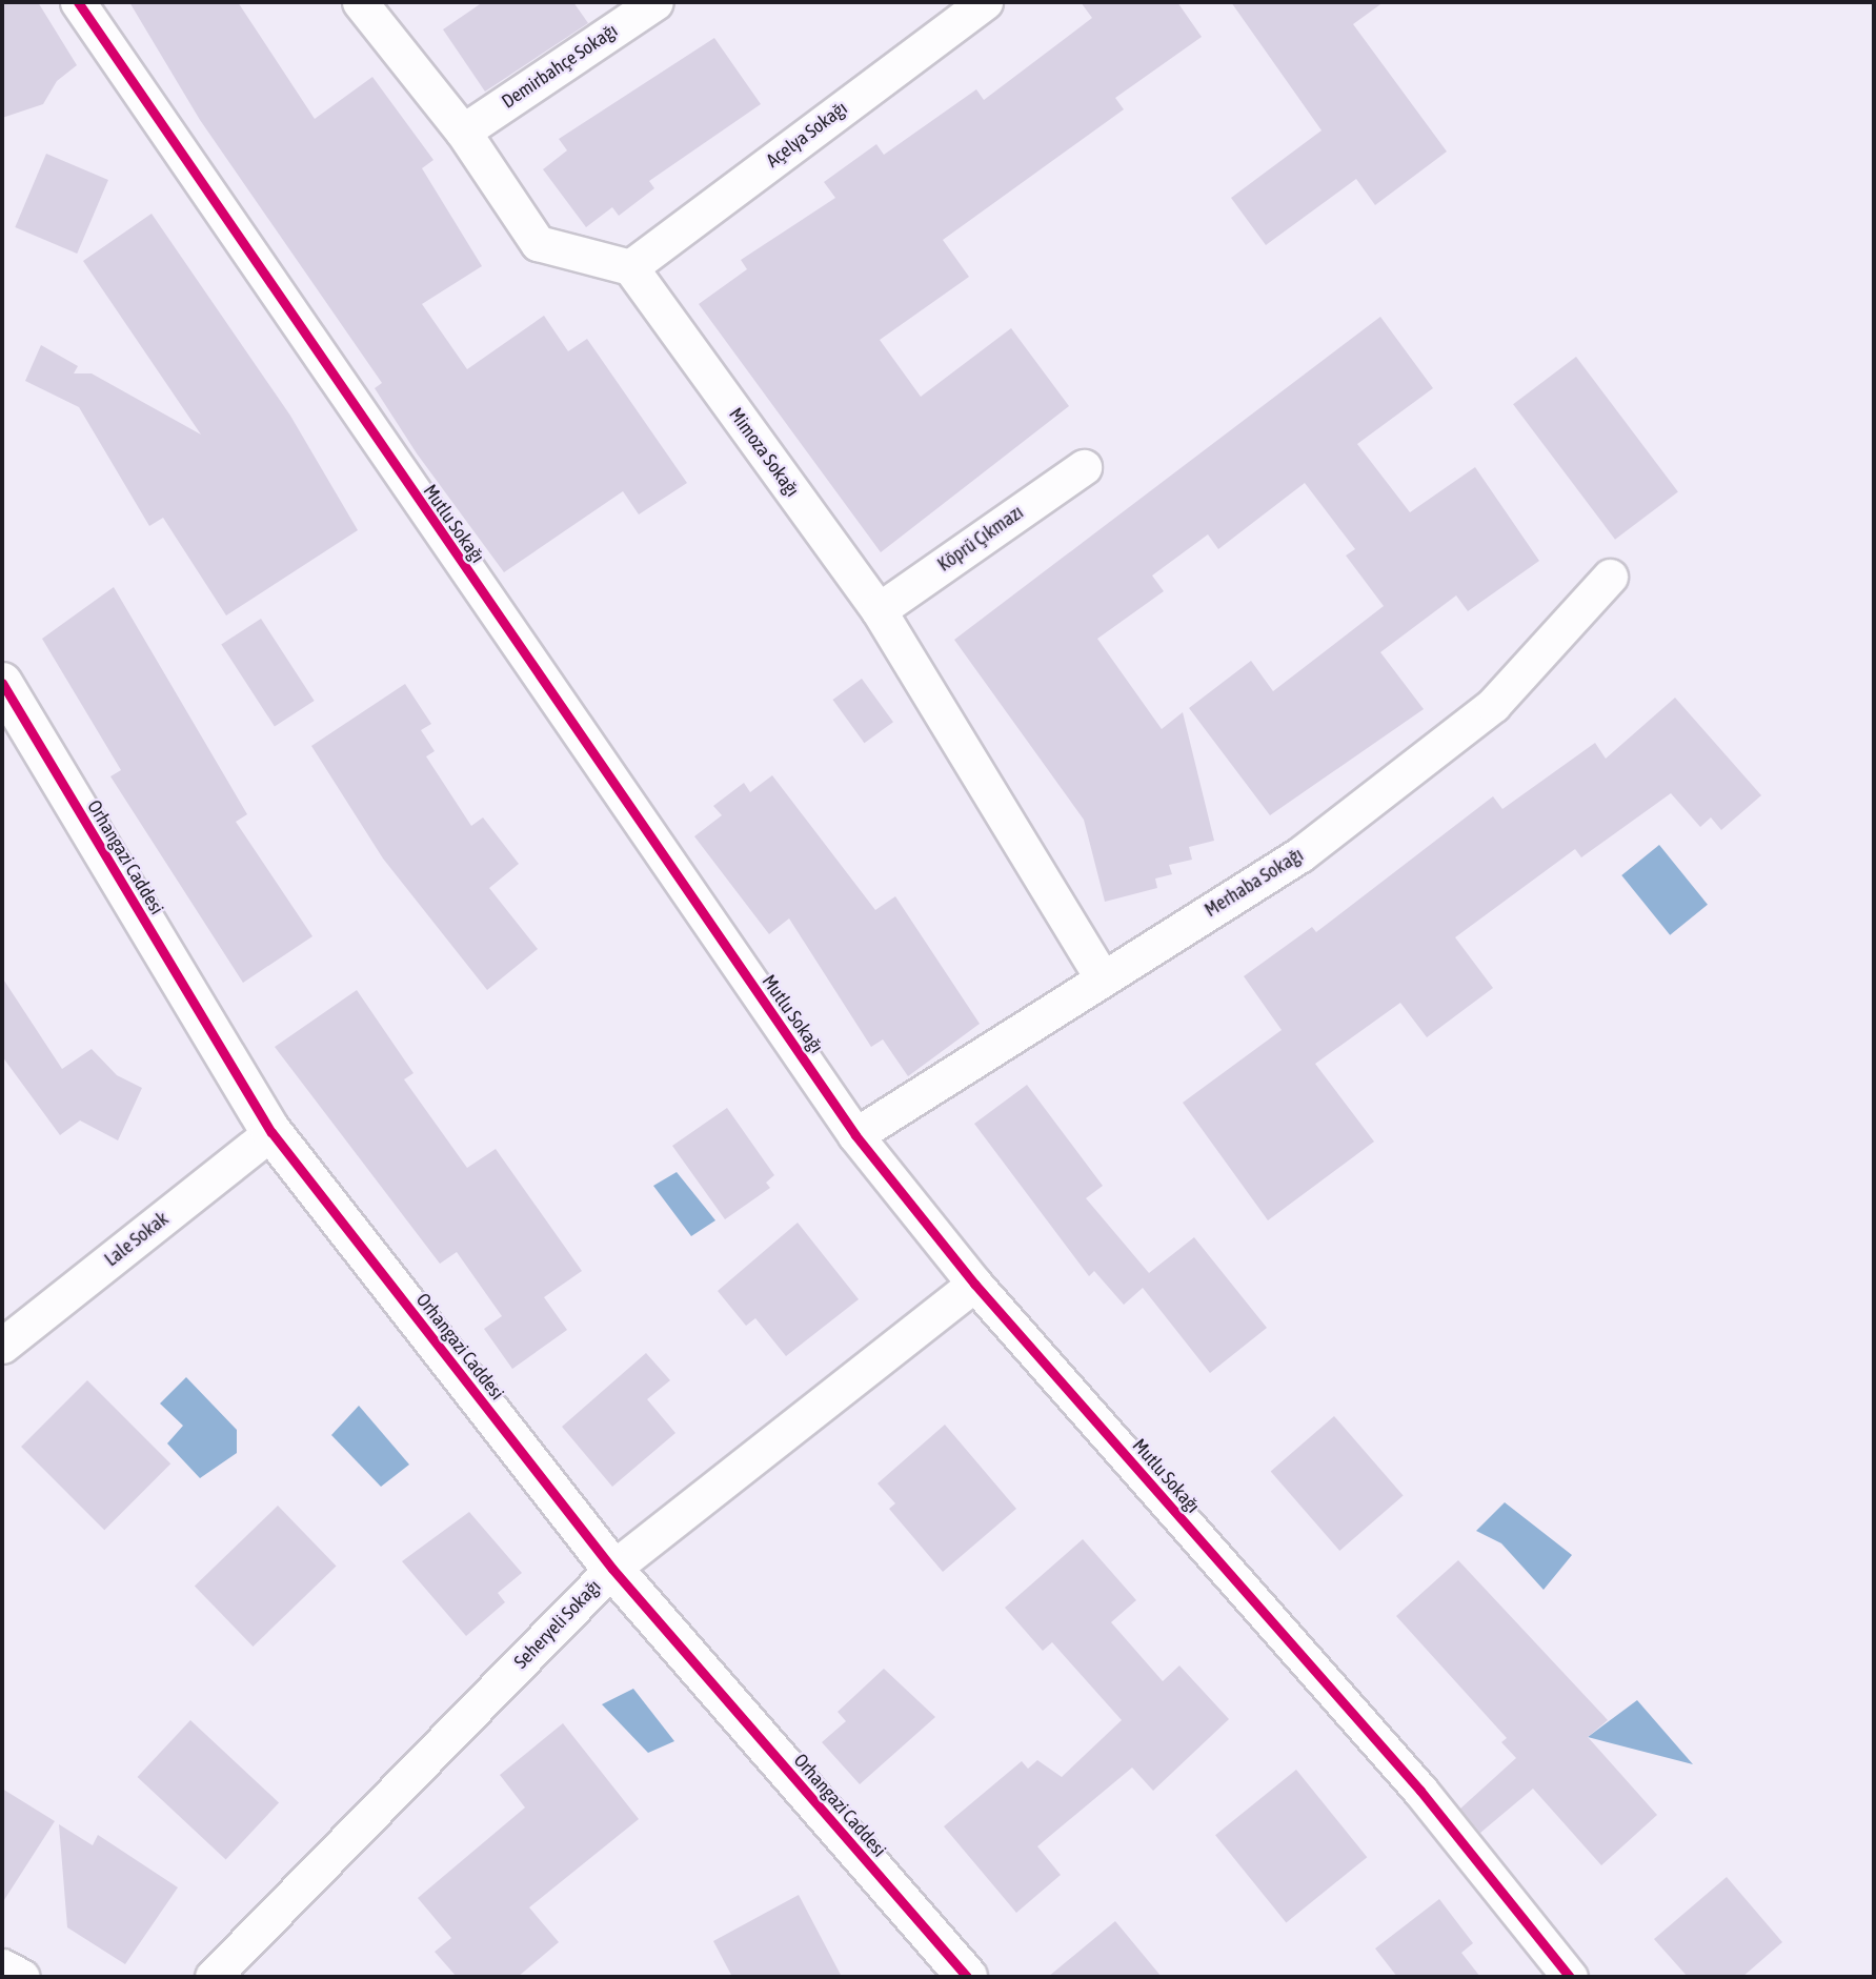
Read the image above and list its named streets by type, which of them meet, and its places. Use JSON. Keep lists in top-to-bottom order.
{
  "streets": {
    "street": [
      "Demirbahçe Sokağı",
      "Açelya Sokağı",
      "Mimoza Sokağı",
      "Mutlu Sokağı",
      "Köprü Çıkmazı",
      "Orhangazi Caddesi",
      "Merhaba Sokağı",
      "Lale Sokak",
      "Seheryeli Sokağı"
    ]
  },
  "crossings": [
    ["Açelya Sokağı", "Mimoza Sokağı"],
    ["Mimoza Sokağı", "Köprü Çıkmazı"],
    ["Mimoza Sokağı", "Merhaba Sokağı"],
    ["Mutlu Sokağı", "Merhaba Sokağı"],
    ["Mutlu Sokağı", "Seheryeli Sokağı"],
    ["Orhangazi Caddesi", "Lale Sokak"],
    ["Orhangazi Caddesi", "Seheryeli Sokağı"]
  ]
}
